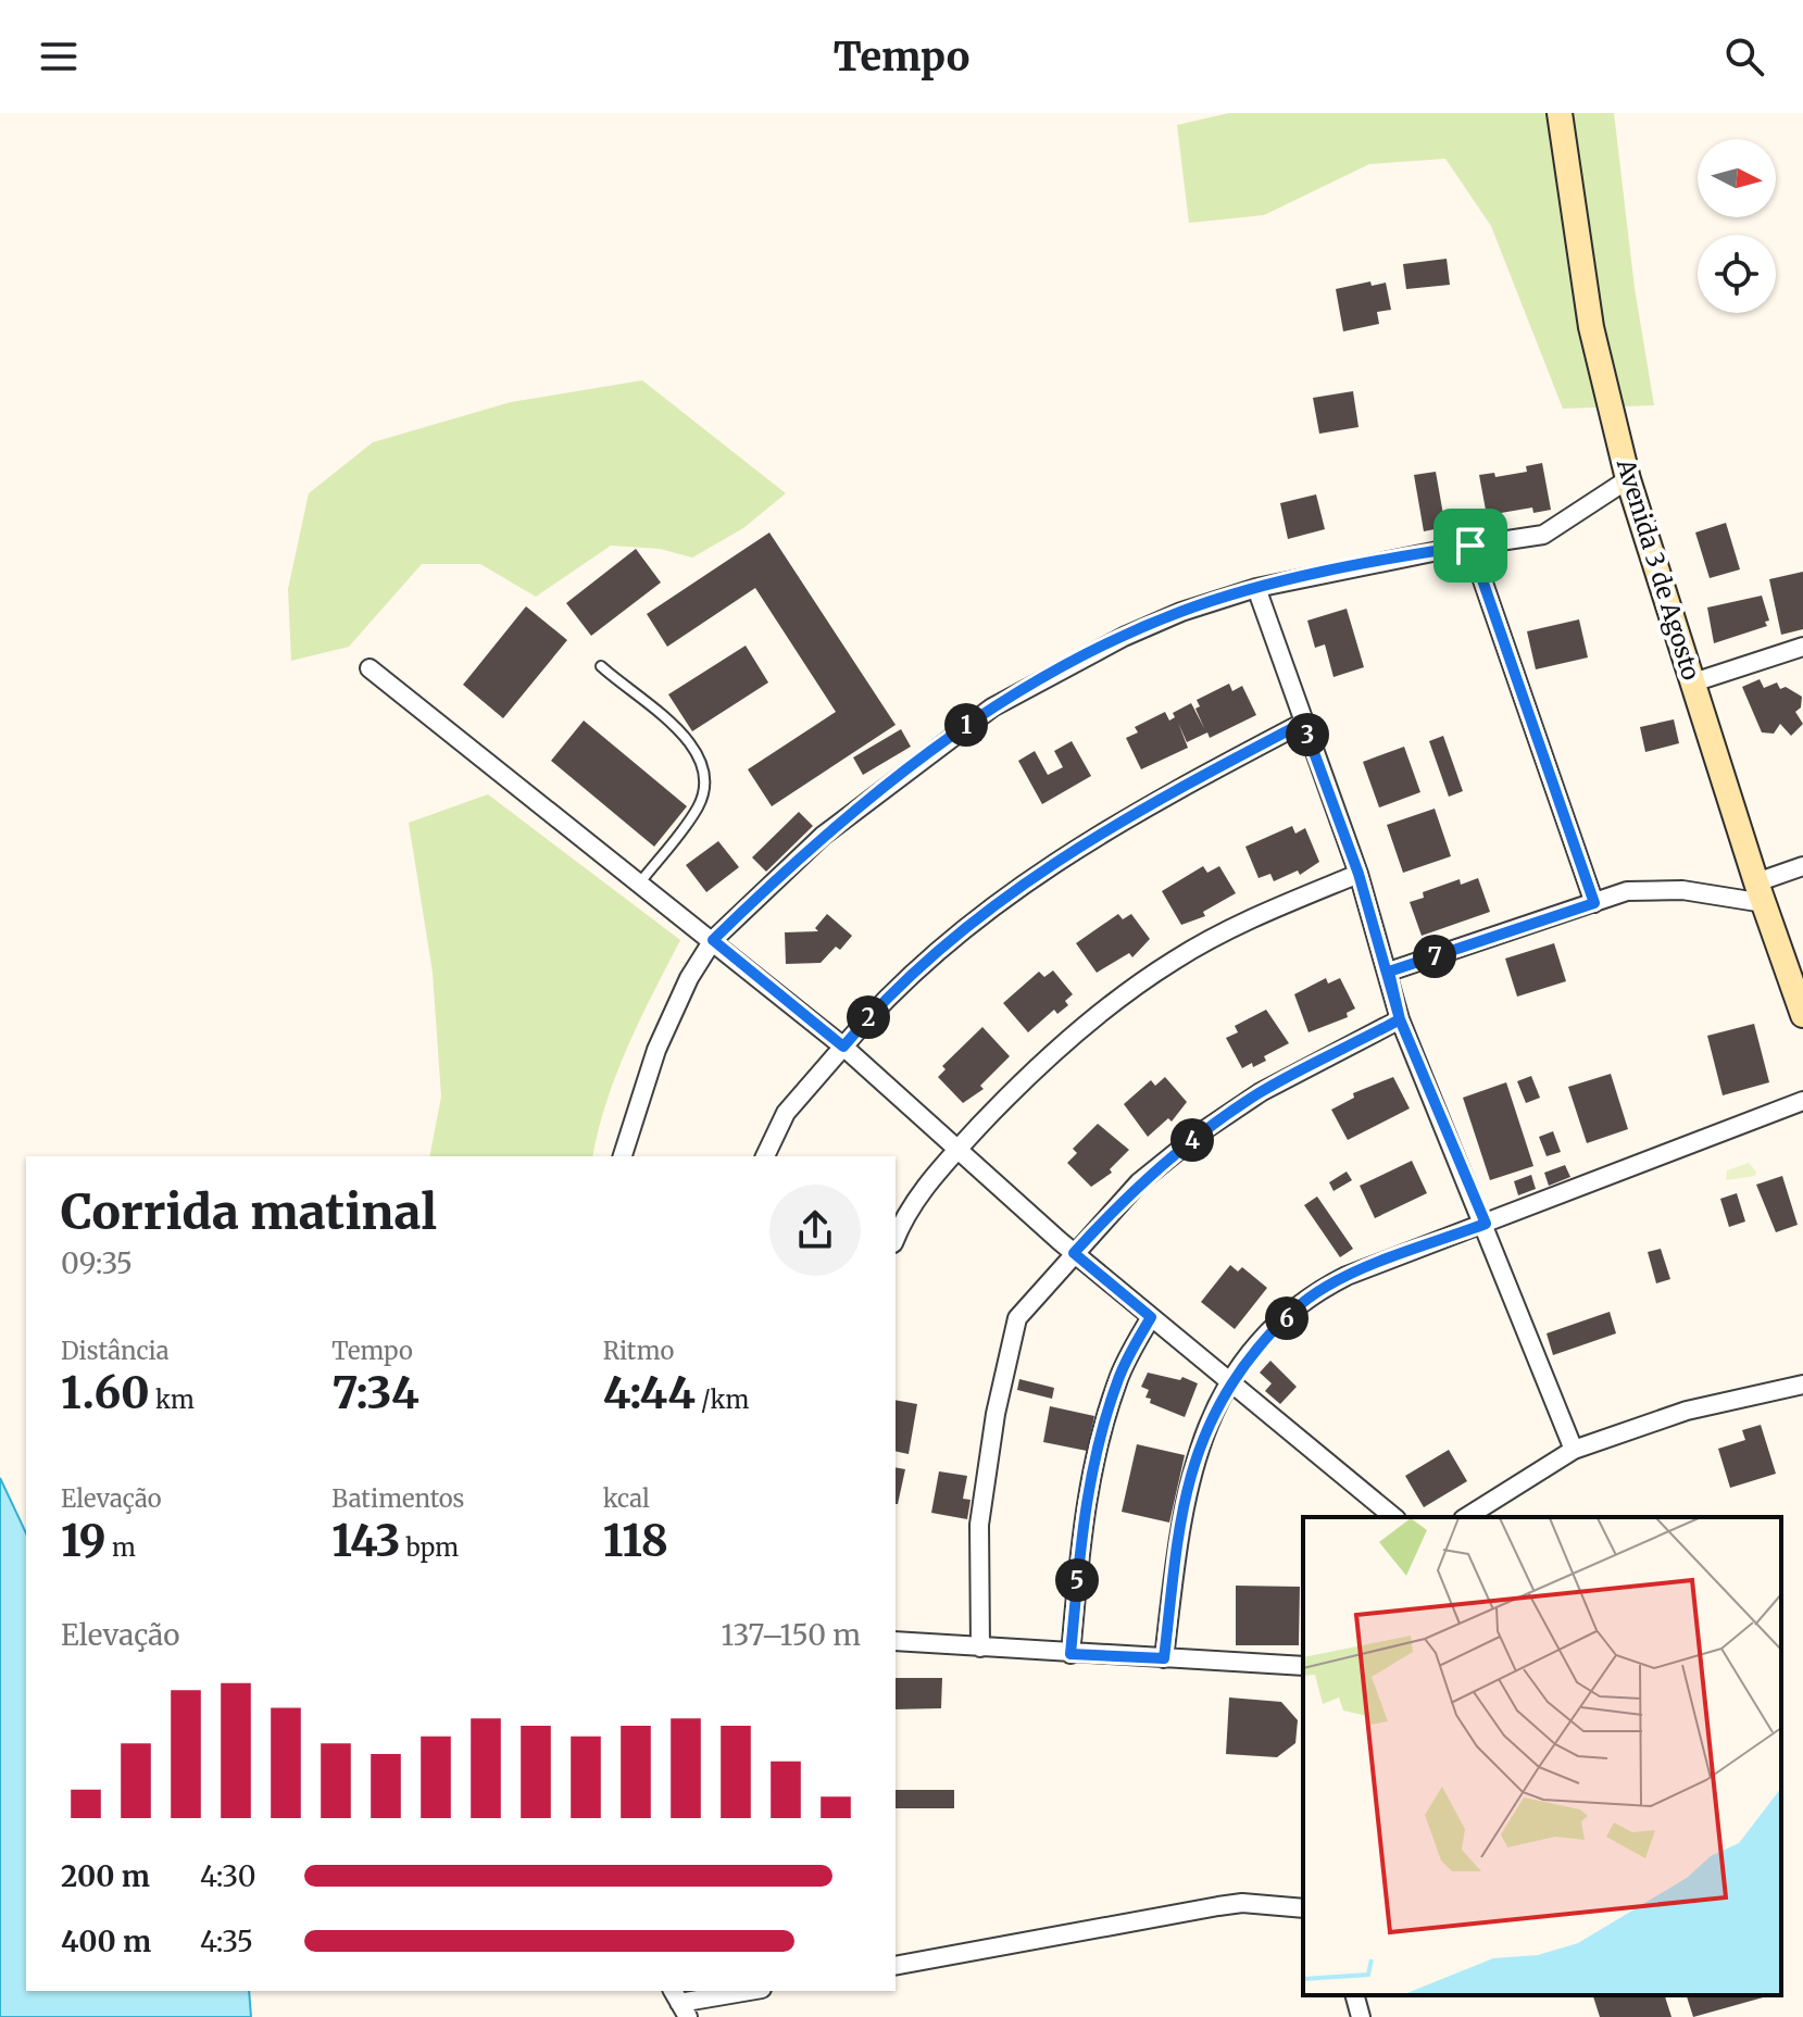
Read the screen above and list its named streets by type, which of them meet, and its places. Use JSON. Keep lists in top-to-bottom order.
{
  "streets": {
    "street": ["Avenida 3 de Agosto"]
  },
  "north": "right",
  "page": {
    "header": "Tempo",
    "pins": [
      "1",
      "3",
      "7",
      "2",
      "4",
      "6",
      "5"
    ],
    "heading": ["Corrida matinal", "09:35"],
    "stats": [
      ["Distância", "1.60 km"],
      ["Tempo", "7:34"],
      ["Ritmo", "4:44 /km"],
      ["Elevação", "19 m"],
      ["Batimentos", "143 bpm"],
      ["kcal", "118"]
    ],
    "chart": ["Elevação", "137–150 m"],
    "list": [
      {
        "name": "200 m",
        "note": "4:30"
      },
      {
        "name": "400 m",
        "note": "4:35"
      }
    ]
  }
}
